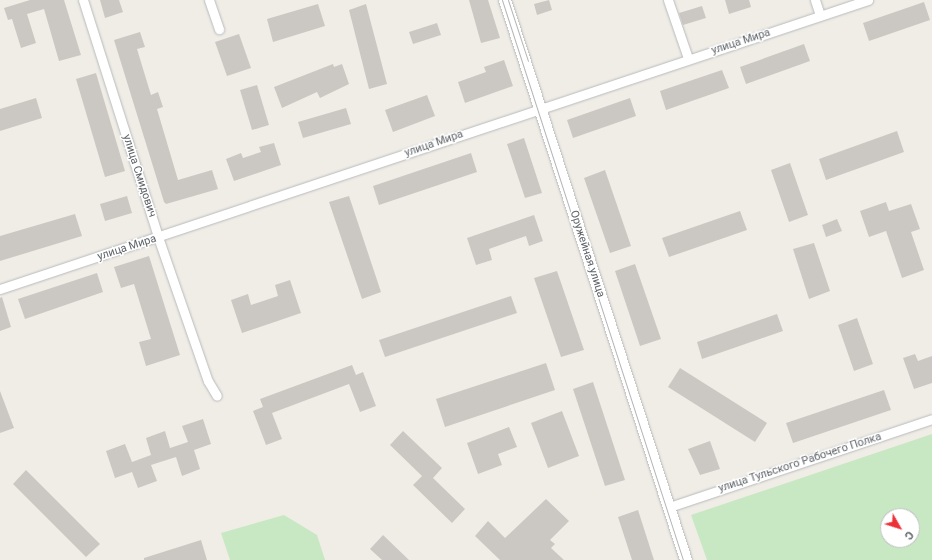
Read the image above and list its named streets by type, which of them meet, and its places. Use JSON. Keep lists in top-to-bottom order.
{
  "streets": {
    "street": [
      "улица Мира",
      "улица Смидович",
      "Оружейная улица",
      "улица Тульского Рабочего Полка"
    ]
  },
  "crossings": [
    ["улица Мира", "улица Смидович"],
    ["улица Мира", "Оружейная улица"],
    ["Оружейная улица", "улица Тульского Рабочего Полка"]
  ],
  "north": "bottom right"
}
